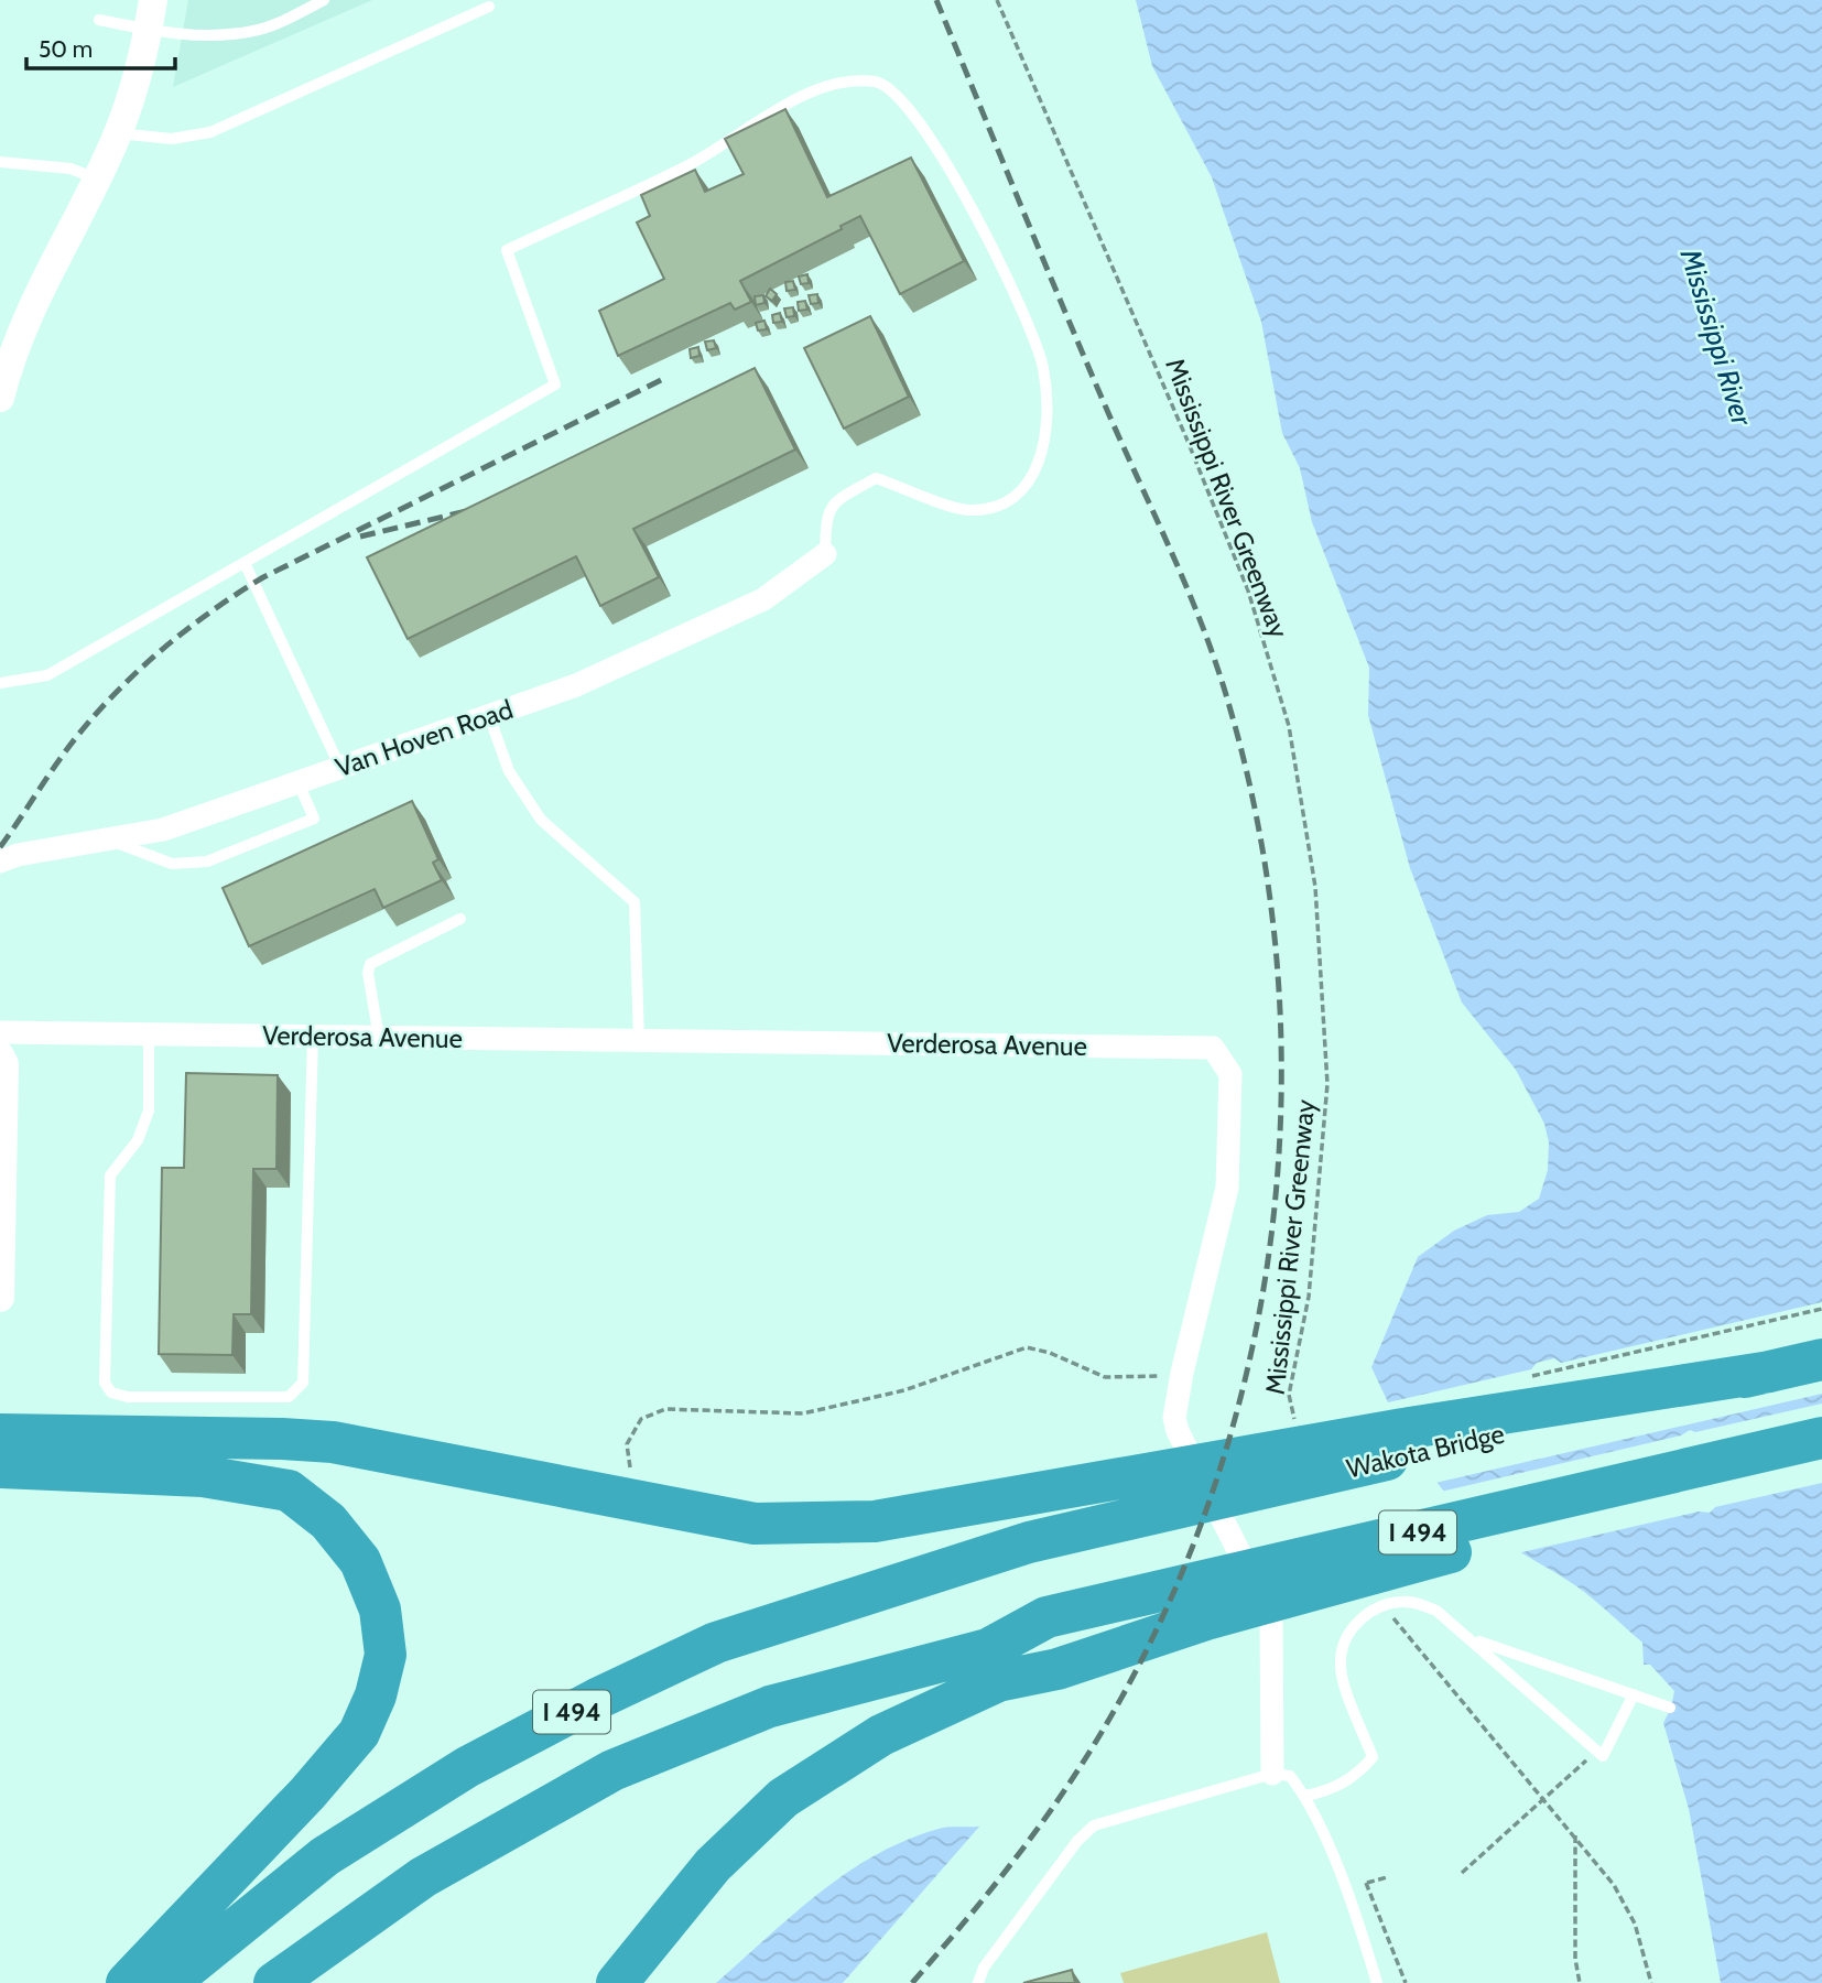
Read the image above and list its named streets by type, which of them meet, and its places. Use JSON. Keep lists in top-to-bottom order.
{
  "streets": {
    "highway": ["Wakota Bridge", "I 494"],
    "street": ["Van Hoven Road", "Verderosa Avenue"],
    "path": ["Mississippi River Greenway"]
  },
  "water": ["Mississippi River"],
  "scale_bar": "50 m"
}
